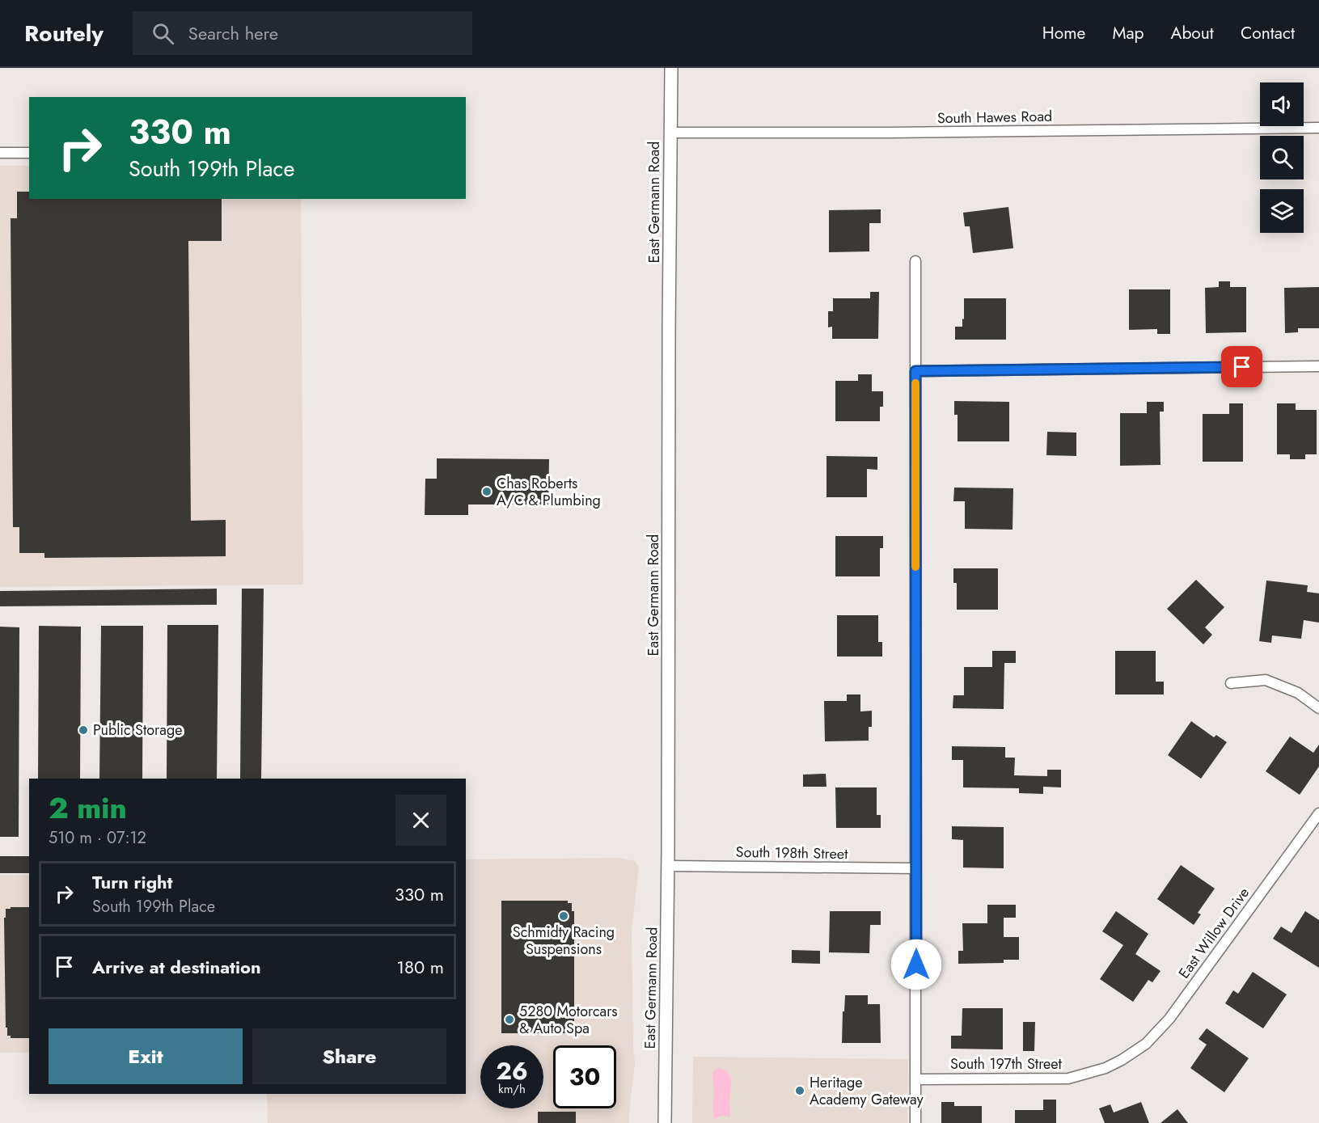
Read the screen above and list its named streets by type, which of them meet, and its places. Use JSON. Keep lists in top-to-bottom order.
{
  "streets": {
    "street": [
      "South Hawes Road",
      "East Germann Road",
      "South 198th Street",
      "East Willow Drive",
      "South 197th Street"
    ]
  },
  "crossings": [
    ["South Hawes Road", "East Germann Road"],
    ["East Germann Road", "South 198th Street"],
    ["East Willow Drive", "South 197th Street"]
  ],
  "places": [
    "Chas Roberts A/C & Plumbing",
    "Public Storage",
    "Schmidty Racing Suspensions",
    "5280 Motorcars & Auto Spa",
    "Heritage Academy Gateway"
  ],
  "page": {
    "header": "Routely",
    "search": "Search here",
    "nav": [
      "Home",
      "Map",
      "About",
      "Contact"
    ],
    "turn": ["330 m", "South 199th Place"],
    "heading": ["2 min", "510 m · 07:12"],
    "list": [
      {
        "name": "Turn right",
        "note": "South 199th Place",
        "value": "330 m"
      },
      {
        "name": "Arrive at destination",
        "value": "180 m"
      }
    ],
    "buttons": ["Exit", "Share"],
    "speed": "26 km/h",
    "limit": "30"
  }
}
